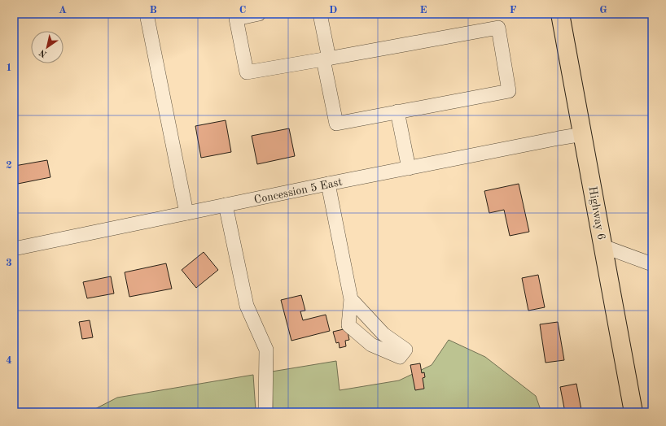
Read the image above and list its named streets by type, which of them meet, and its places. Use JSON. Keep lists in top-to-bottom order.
{
  "streets": {
    "highway": ["Highway 6"],
    "street": ["Concession 5 East"]
  },
  "crossings": [
    ["Concession 5 East", "Highway 6"]
  ],
  "north": "bottom left",
  "grid": {
    "columns": [
      "A",
      "B",
      "C",
      "D",
      "E",
      "F",
      "G"
    ],
    "rows": [
      "1",
      "2",
      "3",
      "4"
    ]
  }
}
